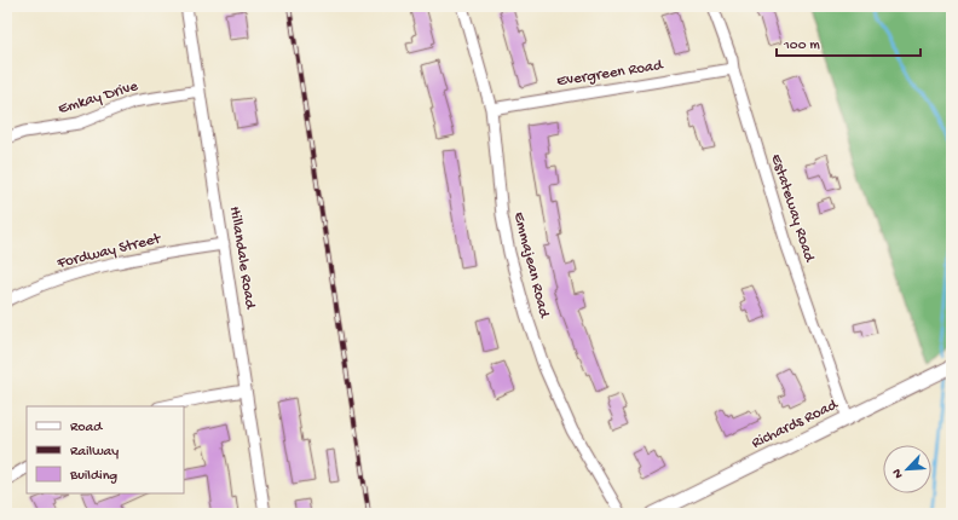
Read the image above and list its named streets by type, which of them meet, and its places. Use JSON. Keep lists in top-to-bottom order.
{
  "streets": {
    "street": [
      "Evergreen Road",
      "Emkay Drive",
      "Estateway Road",
      "Fordway Street",
      "Hillandale Road",
      "Emmajean Road",
      "Richards Road"
    ]
  },
  "crossings": [
    ["Evergreen Road", "Estateway Road"],
    ["Evergreen Road", "Emmajean Road"],
    ["Emkay Drive", "Hillandale Road"],
    ["Estateway Road", "Richards Road"],
    ["Fordway Street", "Hillandale Road"]
  ],
  "legend": ["Road", "Railway", "Building"],
  "scale_bar": "100 m",
  "north": "bottom left"
}
